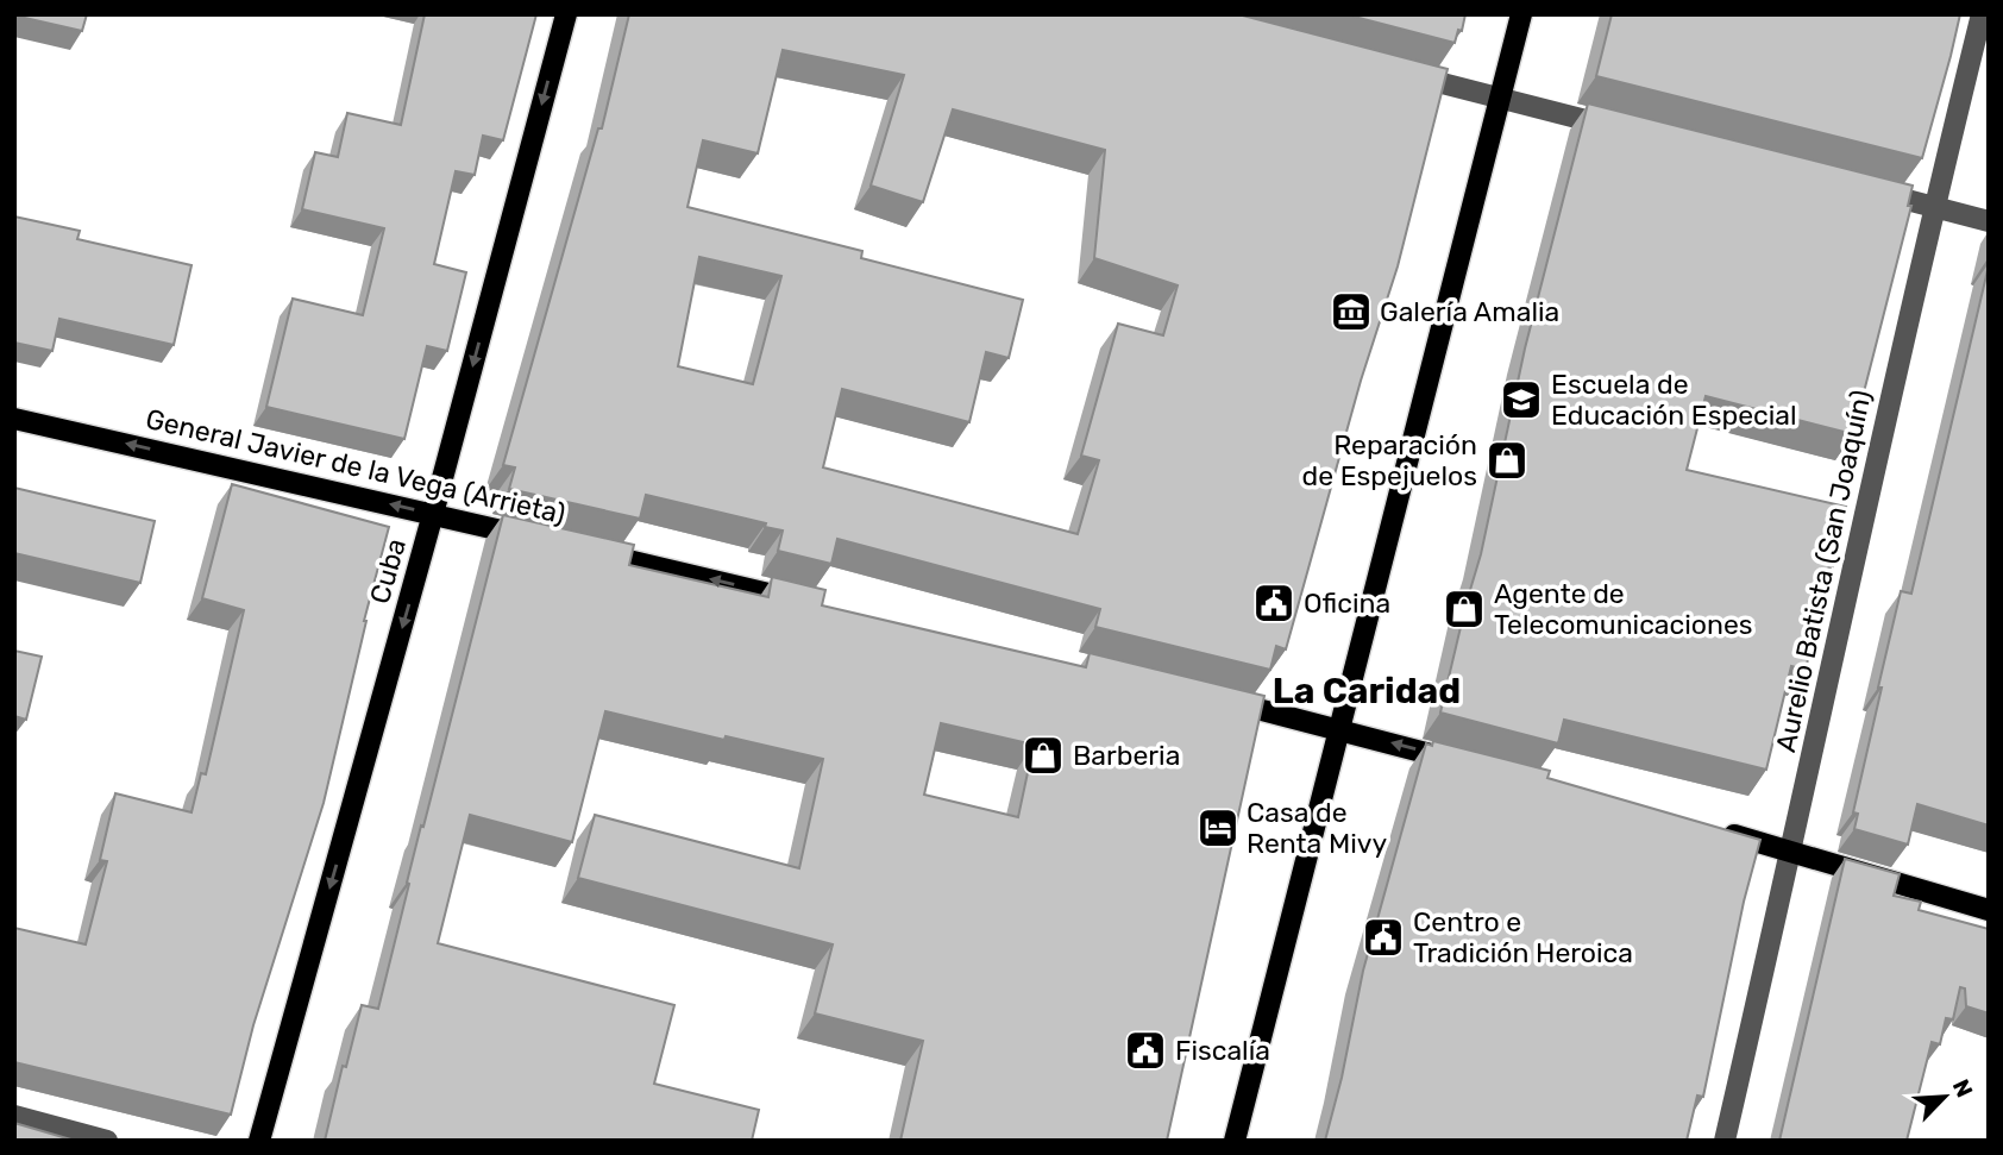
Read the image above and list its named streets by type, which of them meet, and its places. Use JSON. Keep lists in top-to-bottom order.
{
  "streets": {
    "main road": ["General Javier de la Vega (Arrieta)", "Cuba"],
    "street": ["Aurelio Batista (San Joaquín)"]
  },
  "crossings": [
    ["General Javier de la Vega (Arrieta)", "Cuba"]
  ],
  "one_way": ["General Javier de la Vega (Arrieta)", "Cuba"],
  "districts": ["La Caridad"],
  "places": {
    "museum": ["Galería Amalia"],
    "school or university": ["Escuela de Educación Especial"],
    "shop": ["Reparación de Espejuelos", "Agente de Telecomunicaciones", "Barberia"],
    "public building": ["Oficina", "Centro e Tradición Heroica", "Fiscalía"],
    "hotel": ["Casa de Renta Mivy"]
  },
  "north": "top right"
}
